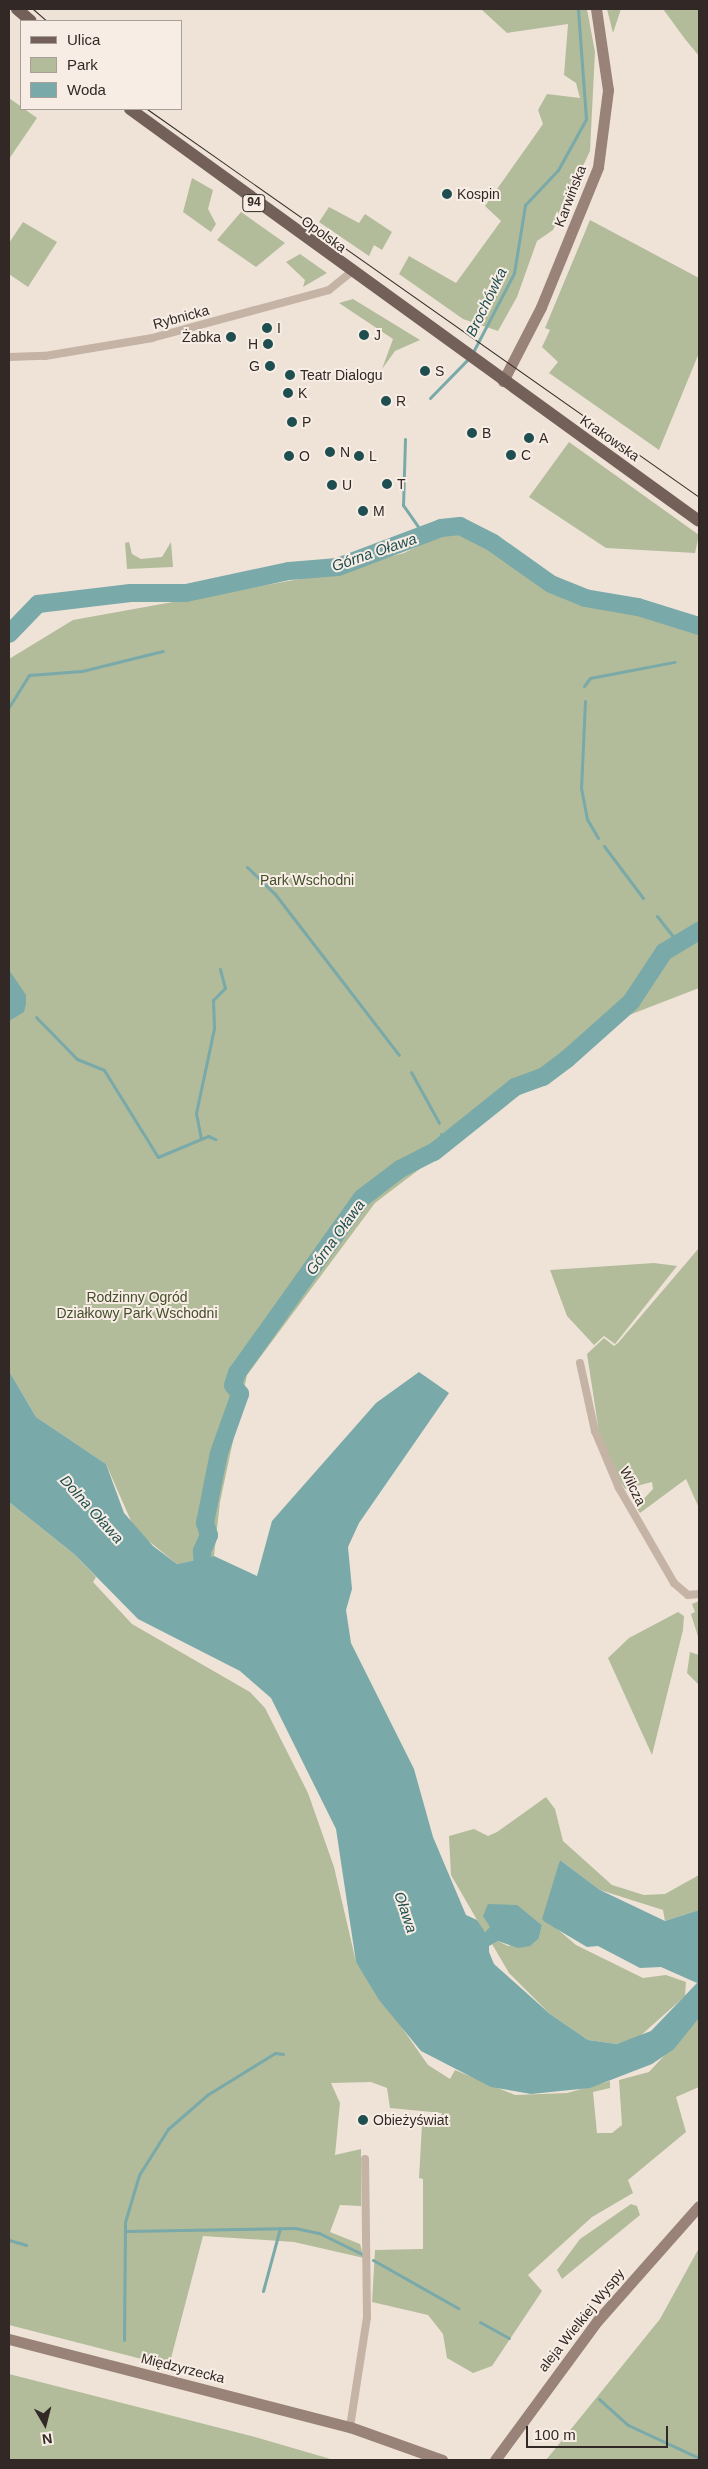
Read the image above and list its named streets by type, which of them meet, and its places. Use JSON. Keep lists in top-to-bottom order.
{
  "streets": {
    "main road": ["94", "Opolska", "Krakowska"],
    "street": [
      "Karwińska",
      "Rybnicka",
      "Wilcza",
      "aleja Wielkiej Wyspy",
      "Międzyrzecka"
    ]
  },
  "crossings": [
    ["Karwińska", "Opolska"],
    ["Karwińska", "Krakowska"],
    ["Opolska", "Rybnicka"],
    ["Opolska", "Krakowska"]
  ],
  "water": [
    "Brochówka",
    "Górna Oława",
    "Dolna Oława",
    "Oława"
  ],
  "parks": ["Park Wschodni", "Rodzinny Ogród Działkowy Park Wschodni"],
  "places": [
    "Kospin",
    "I",
    "J",
    "Żabka",
    "H",
    "G",
    "S",
    "Teatr Dialogu",
    "K",
    "R",
    "P",
    "B",
    "A",
    "N",
    "C",
    "O",
    "L",
    "T",
    "U",
    "M",
    "Obieżyświat"
  ],
  "legend": ["Ulica", "Park", "Woda"],
  "scale_bar": "100 m",
  "north": "bottom"
}
